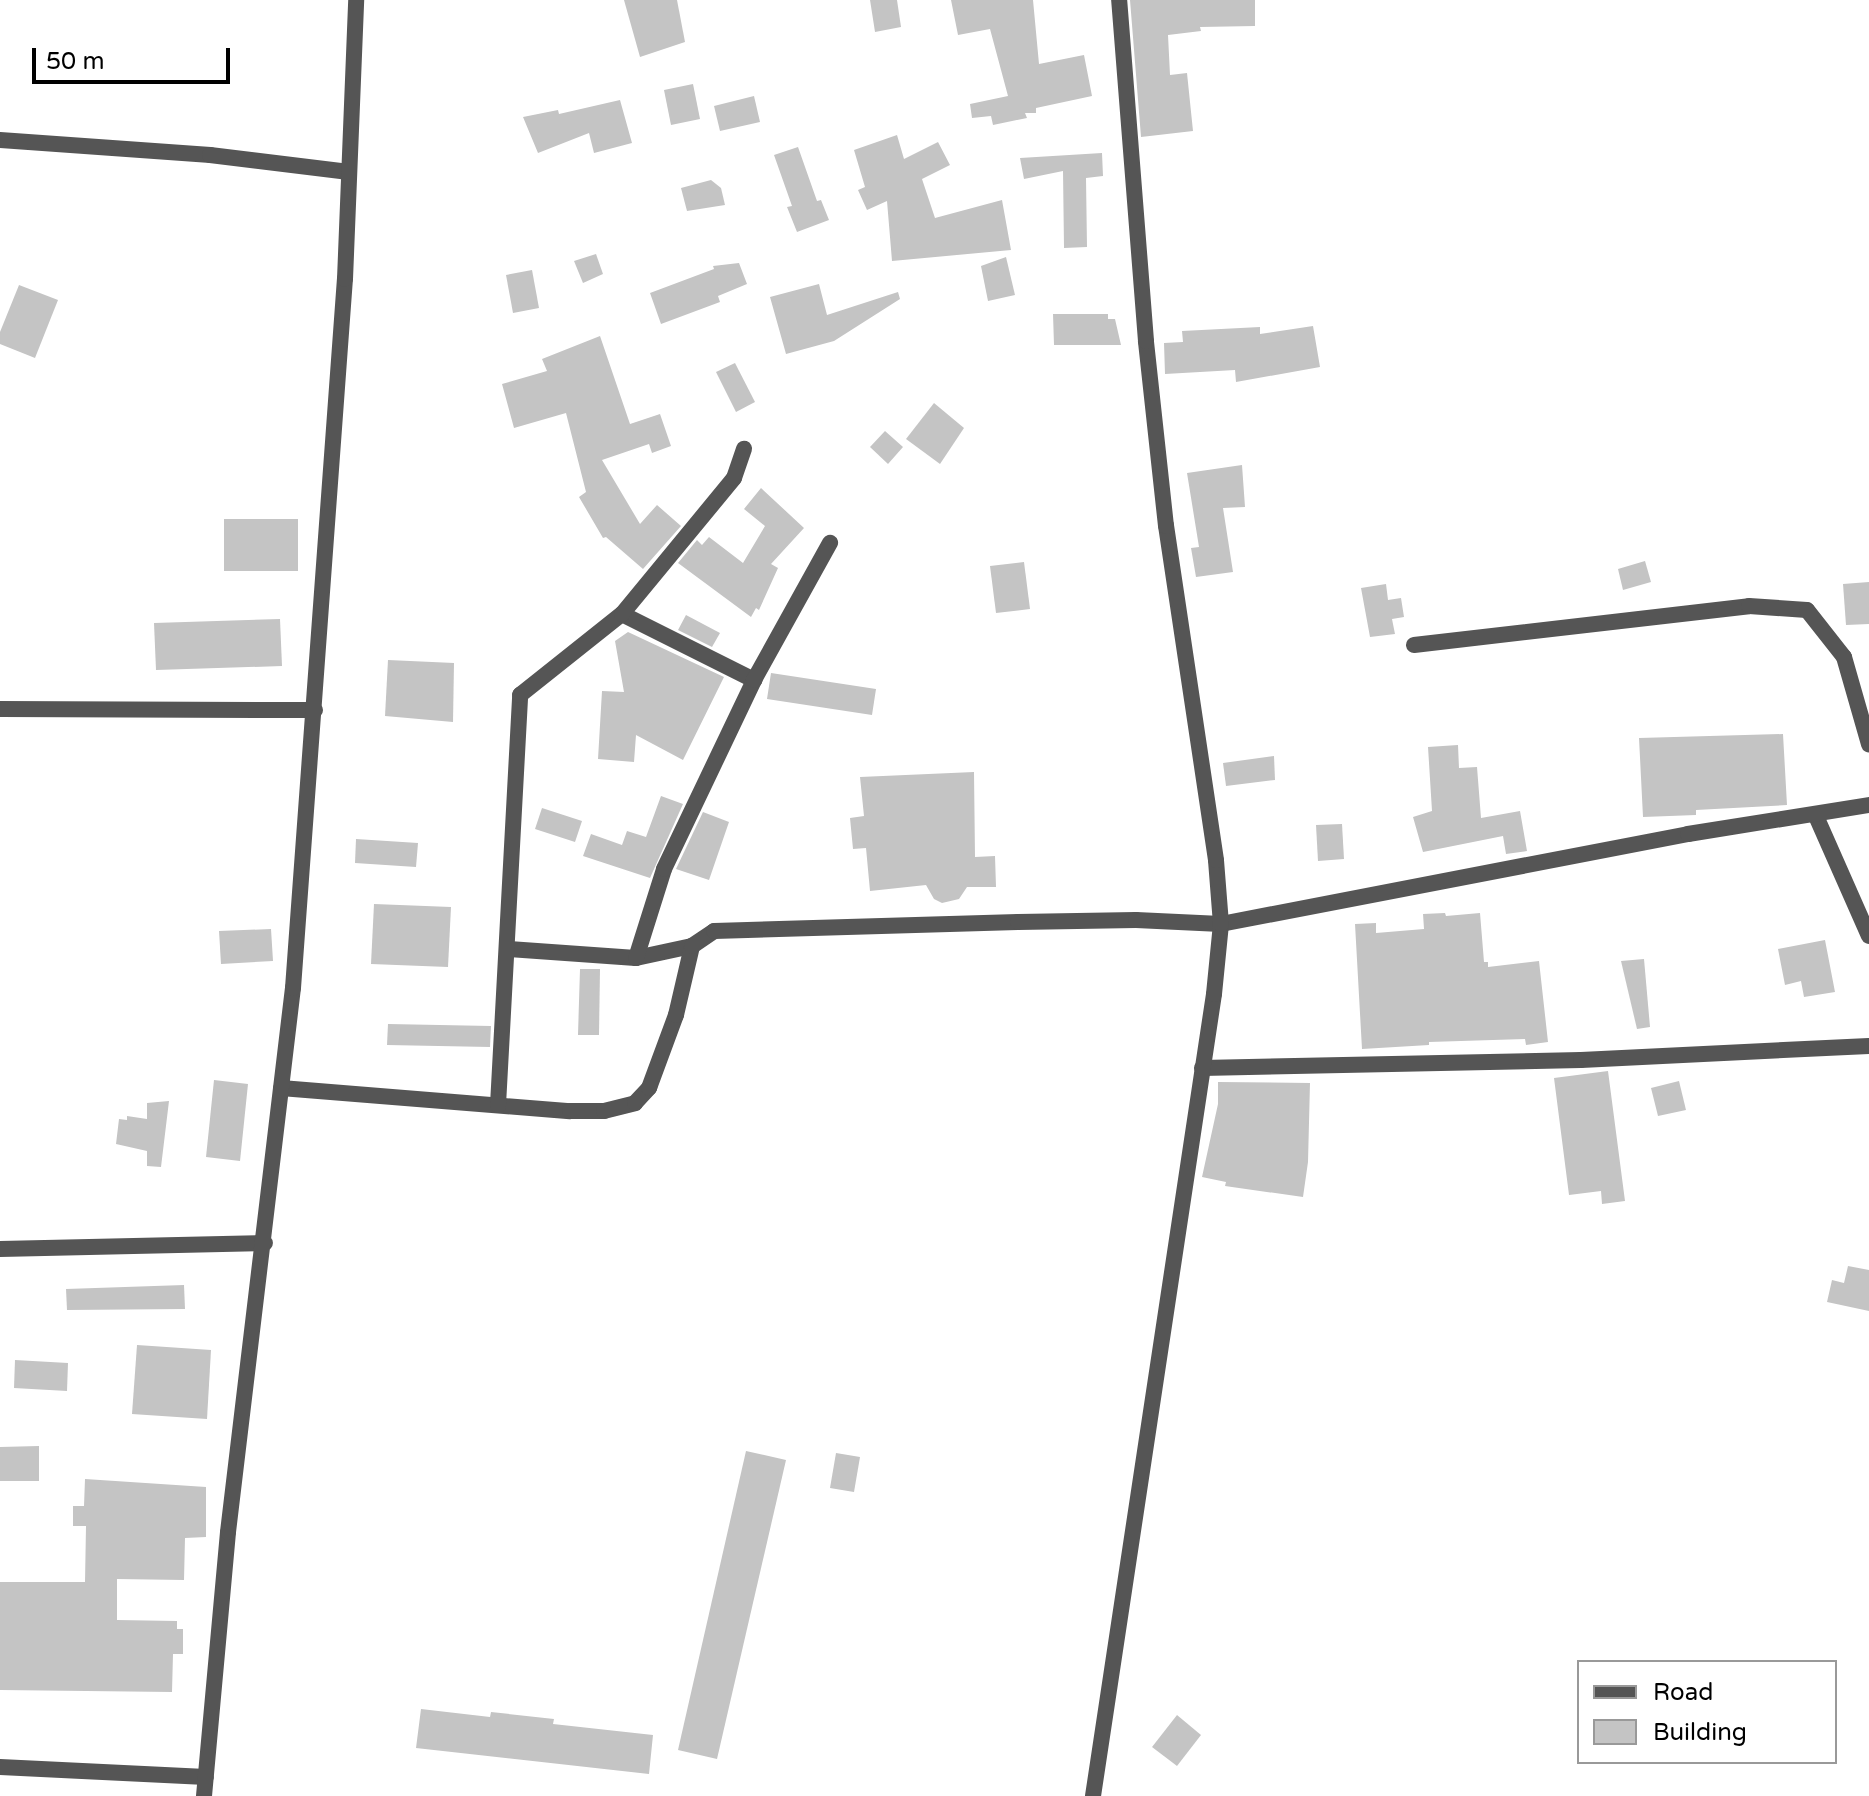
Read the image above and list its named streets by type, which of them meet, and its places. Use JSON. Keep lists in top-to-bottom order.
{
  "legend": ["Road", "Building"],
  "scale_bar": "50 m"
}
